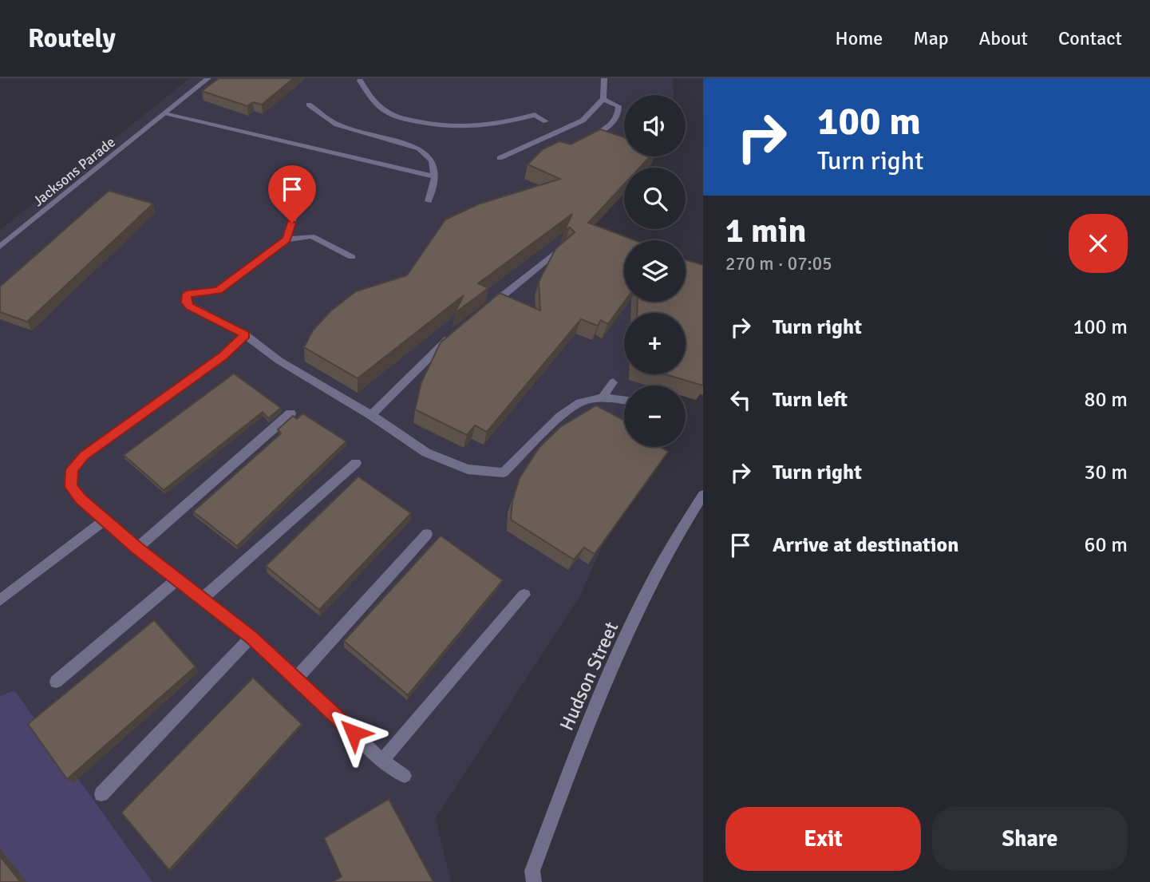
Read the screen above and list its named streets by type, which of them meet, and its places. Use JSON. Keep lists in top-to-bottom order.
{
  "streets": {
    "street": ["Jacksons Parade", "Hudson Street"]
  },
  "page": {
    "header": "Routely",
    "nav": [
      "Home",
      "Map",
      "About",
      "Contact"
    ],
    "turn": ["100 m", "Turn right"],
    "map_buttons": ["+", "−"],
    "heading": ["1 min", "270 m · 07:05"],
    "list": [
      {
        "name": "Turn right",
        "value": "100 m"
      },
      {
        "name": "Turn left",
        "value": "80 m"
      },
      {
        "name": "Turn right",
        "value": "30 m"
      },
      {
        "name": "Arrive at destination",
        "value": "60 m"
      }
    ],
    "buttons": ["Exit", "Share"]
  }
}
